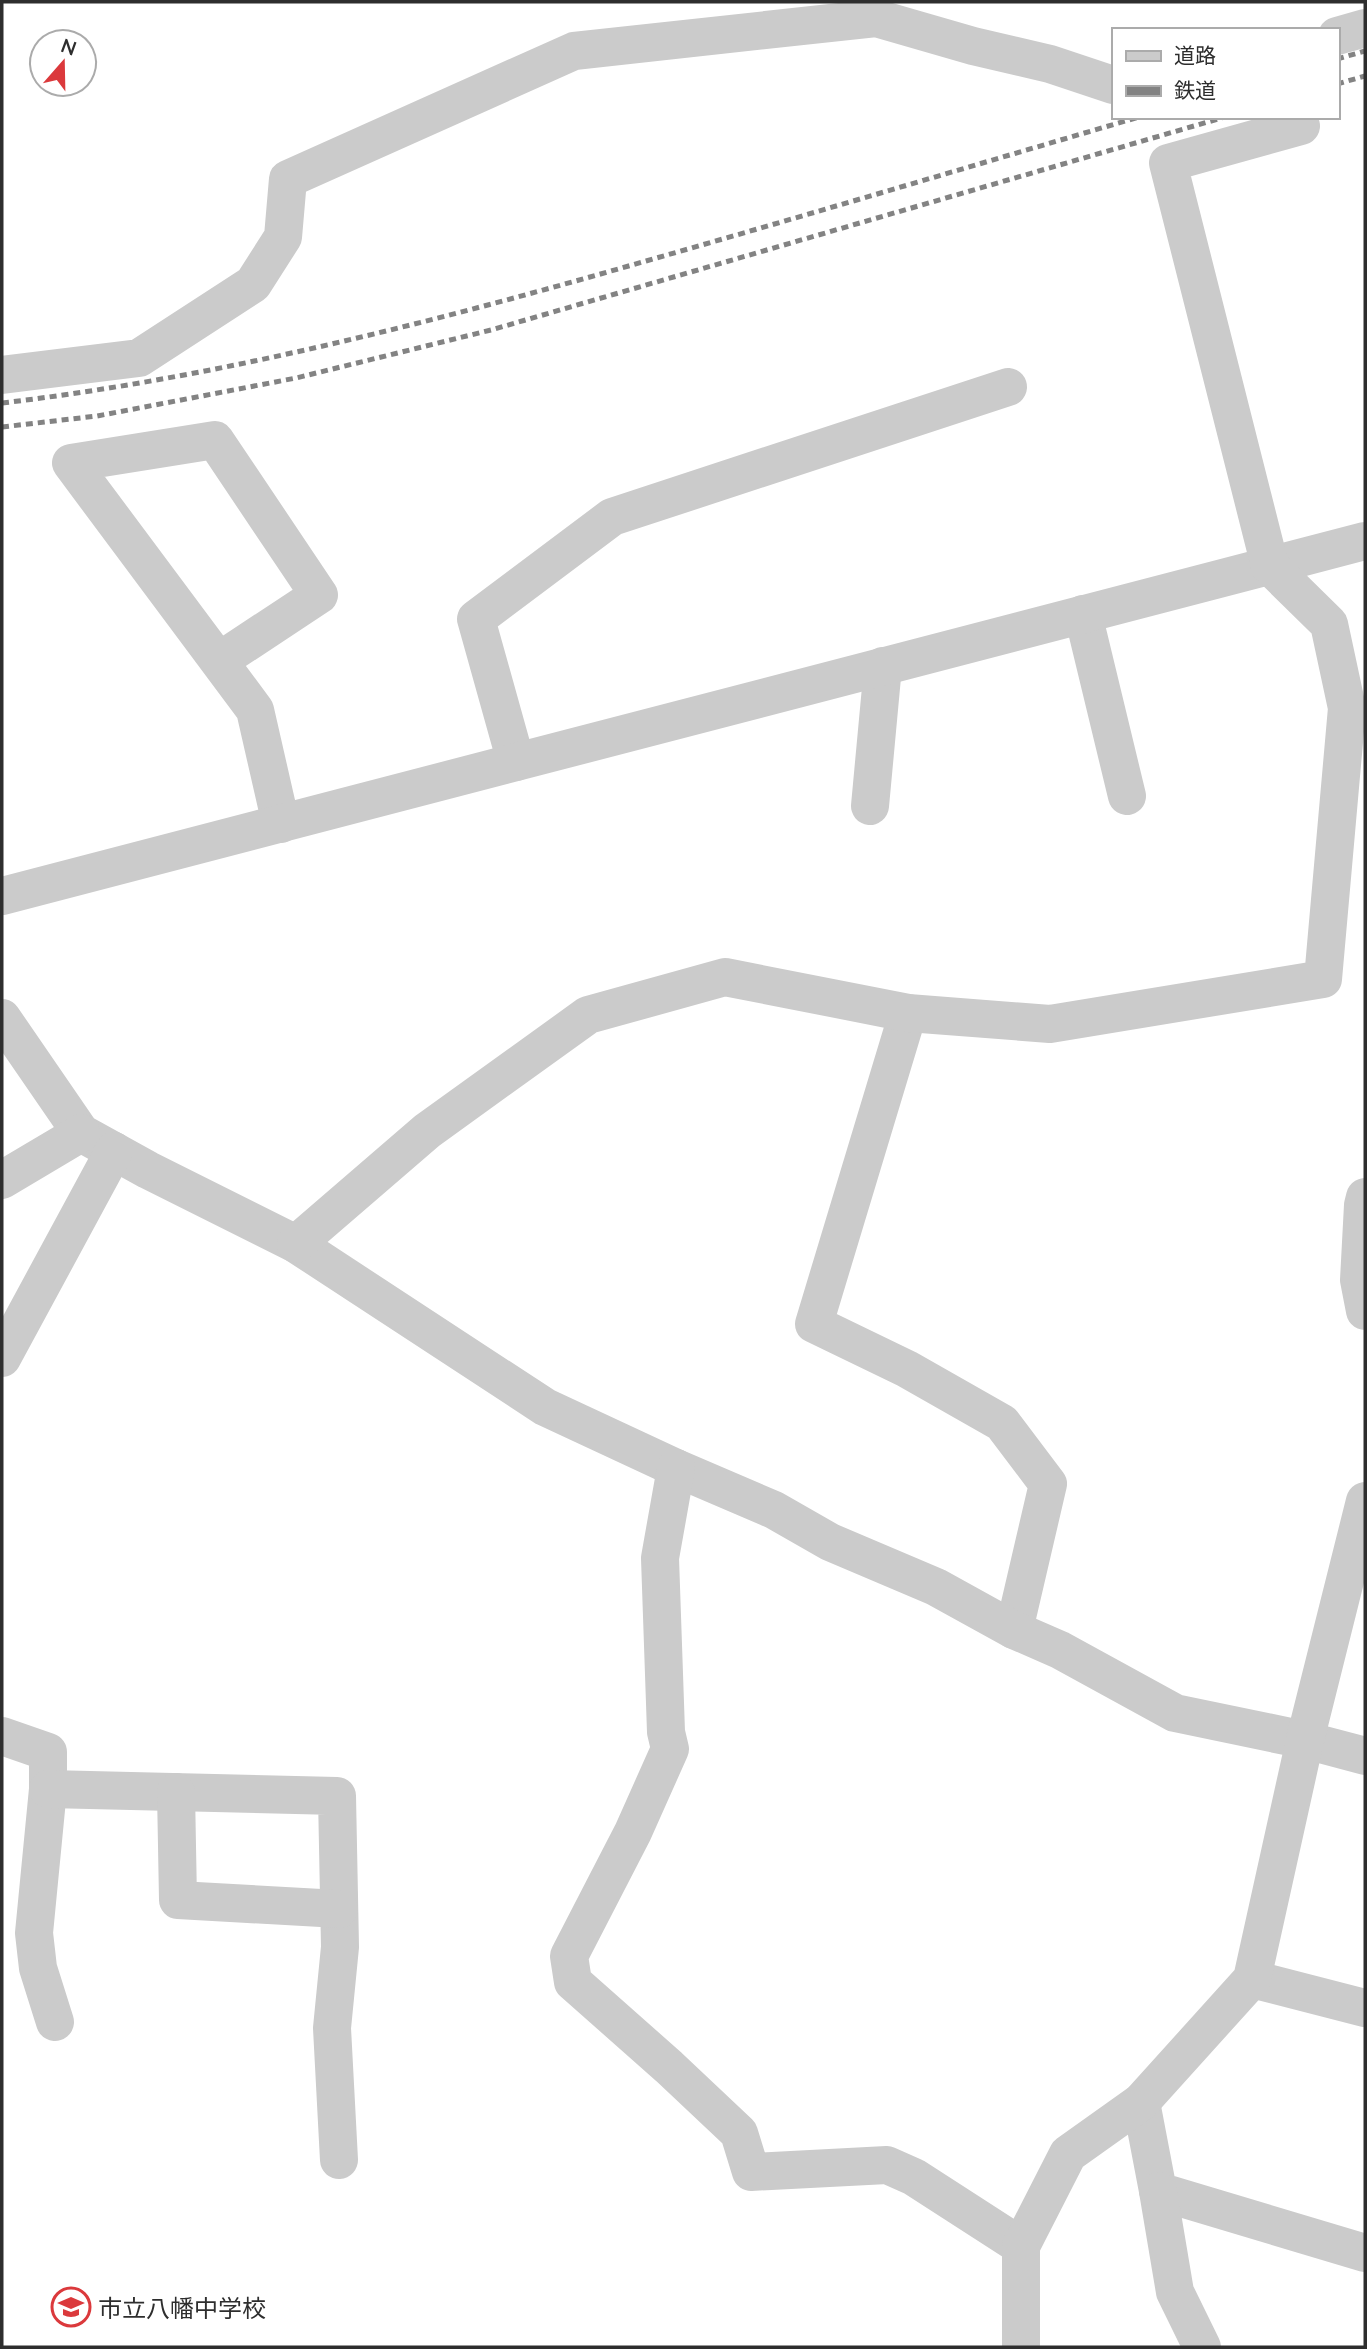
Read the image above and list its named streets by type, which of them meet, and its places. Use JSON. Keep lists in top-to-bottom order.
{
  "places": {
    "school or university": ["市立八幡中学校"]
  },
  "legend": ["道路", "鉄道"],
  "north": "top"
}
